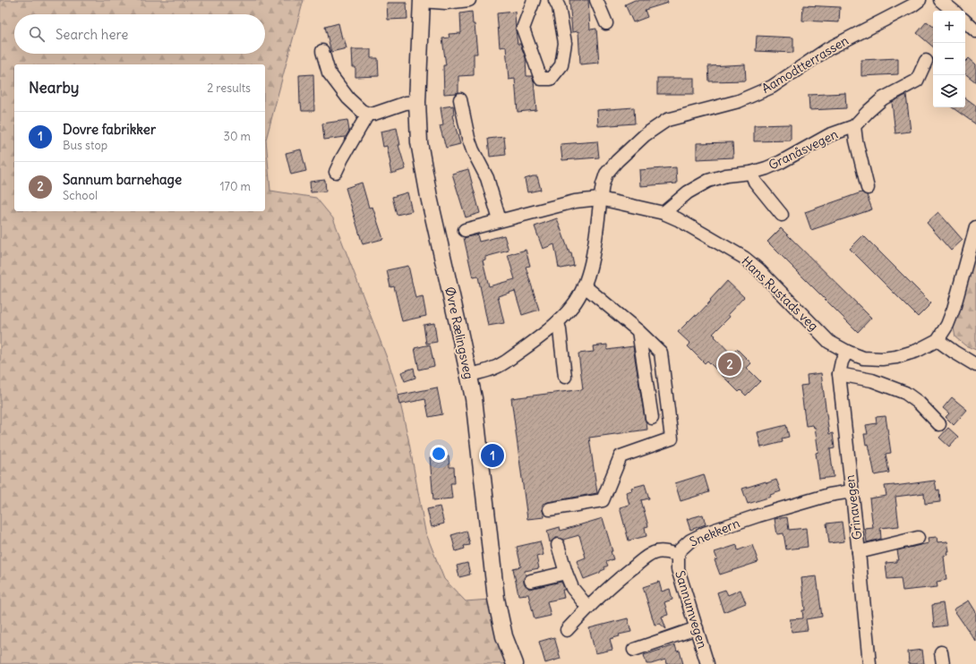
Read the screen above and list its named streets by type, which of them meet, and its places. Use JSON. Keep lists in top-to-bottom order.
{
  "streets": {
    "main road": ["Øvre Rælingsveg"],
    "street": [
      "Aamodtterrassen",
      "Granåsvegen",
      "Hans Rustads veg",
      "Grinavegen",
      "Snekkern",
      "Sannumvegen"
    ]
  },
  "crossings": [
    ["Aamodtterrassen", "Hans Rustads veg"],
    ["Aamodtterrassen", "Øvre Rælingsveg"],
    ["Granåsvegen", "Hans Rustads veg"],
    ["Hans Rustads veg", "Grinavegen"],
    ["Grinavegen", "Snekkern"],
    ["Snekkern", "Sannumvegen"]
  ],
  "page": {
    "map_buttons": ["+", "−"],
    "search": "Search here",
    "heading": ["Nearby", "2 results"],
    "list": [
      {
        "mark": "1",
        "name": "Dovre fabrikker",
        "note": "Bus stop",
        "value": "30 m"
      },
      {
        "mark": "2",
        "name": "Sannum barnehage",
        "note": "School",
        "value": "170 m"
      }
    ],
    "pins": ["2", "1"]
  }
}
